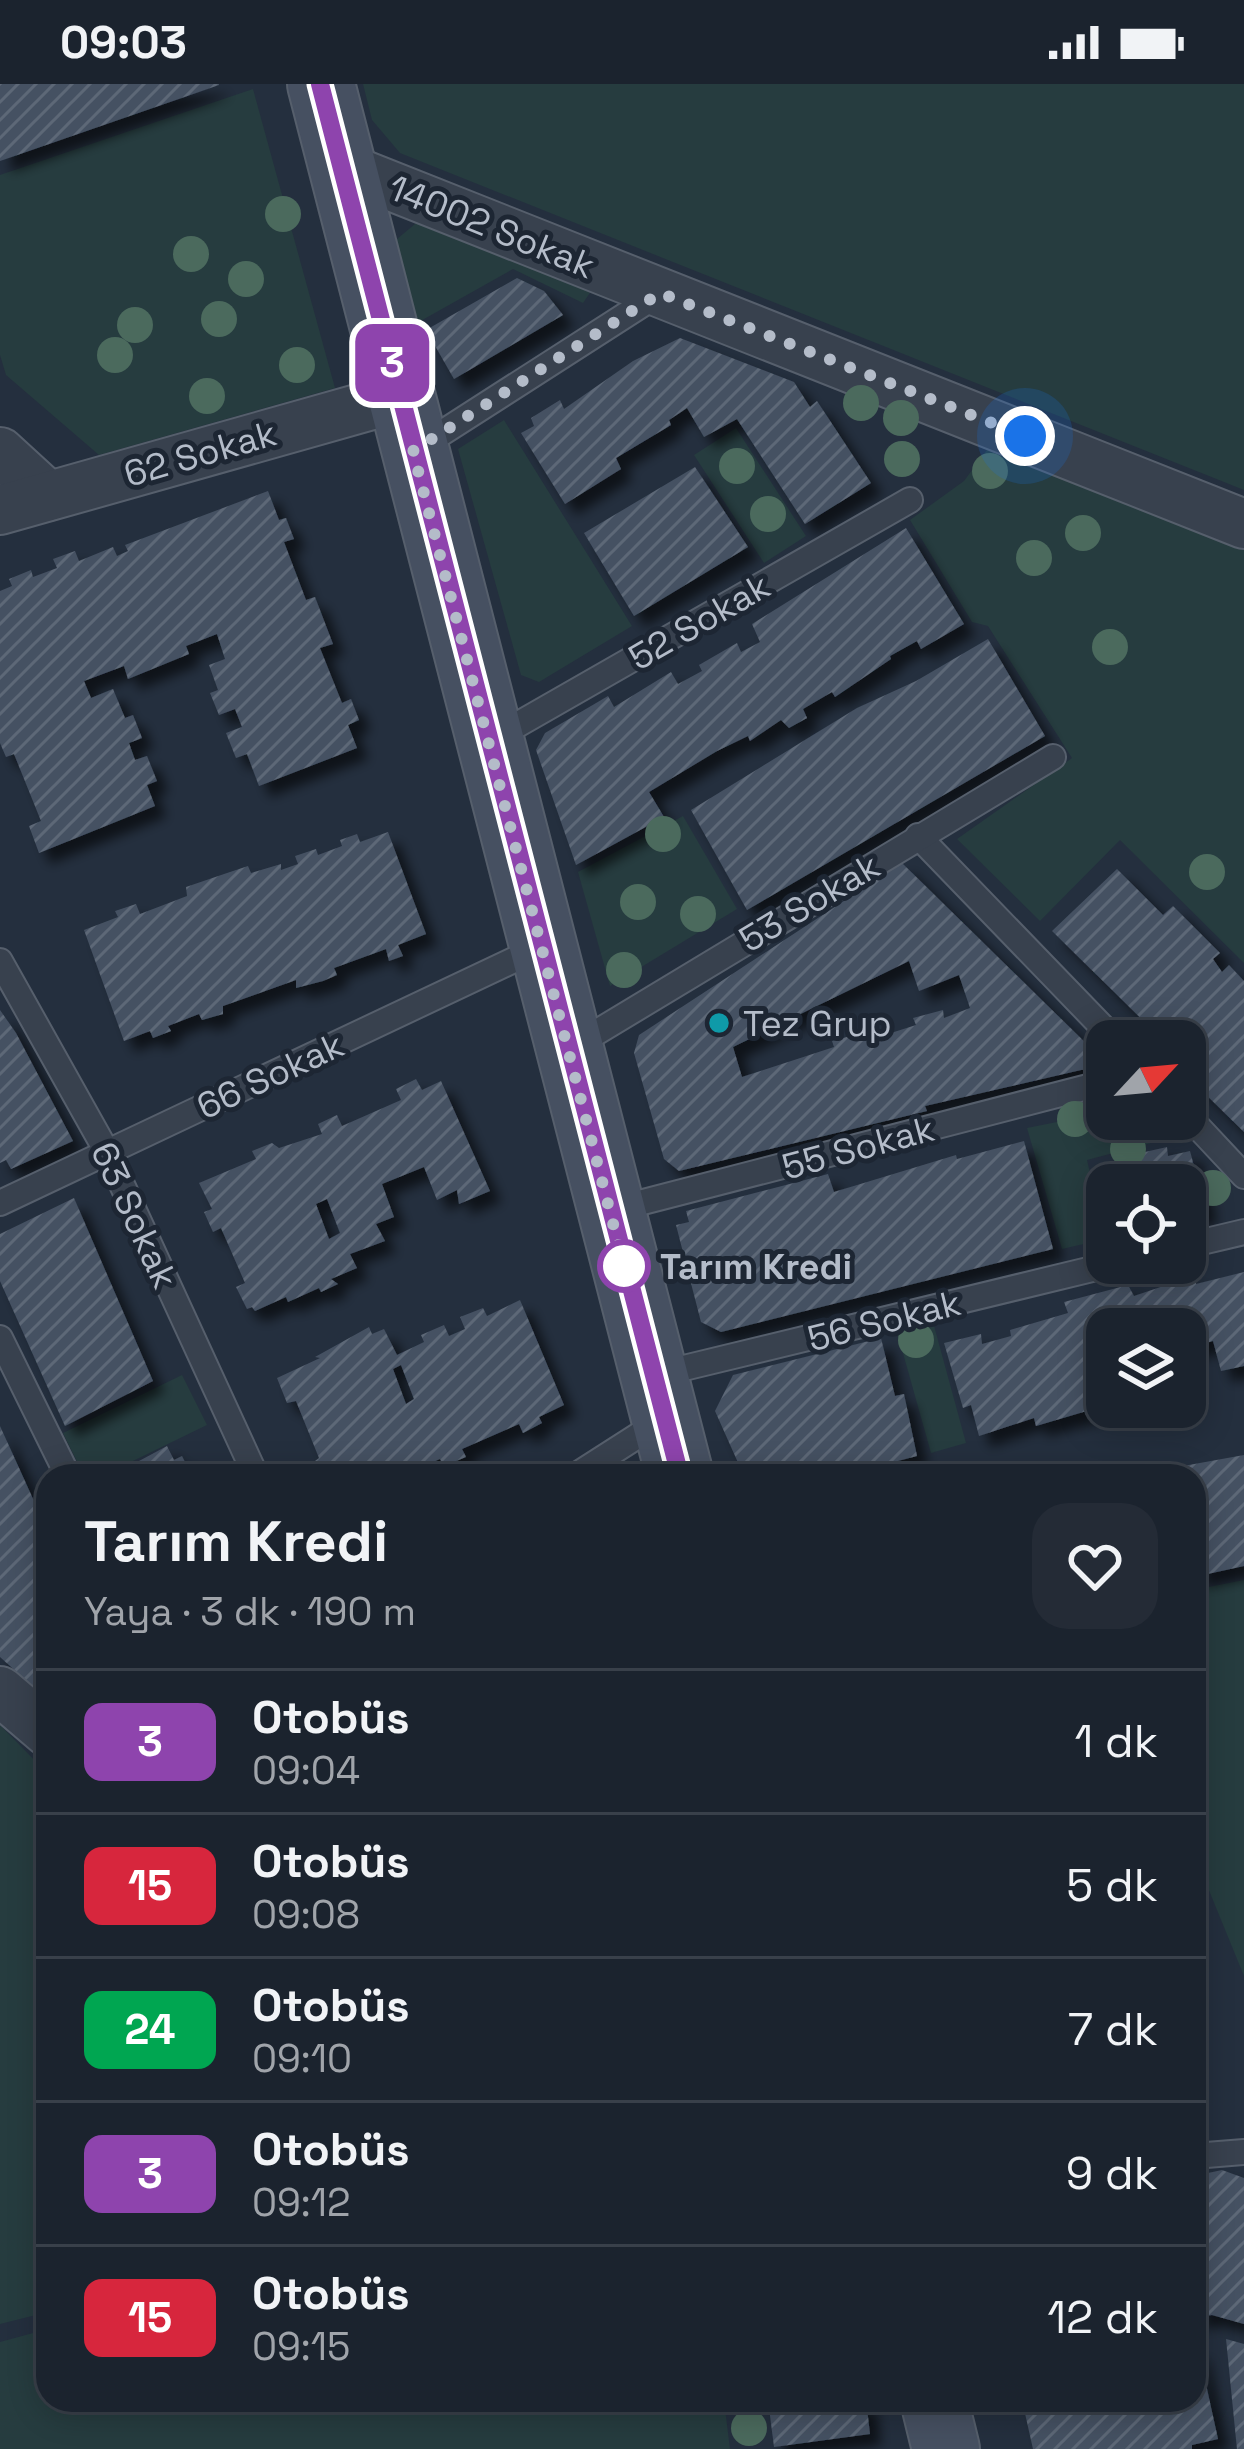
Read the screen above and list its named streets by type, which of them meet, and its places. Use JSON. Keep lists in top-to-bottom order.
{
  "streets": {
    "street": ["14002 Sokak", "62 Sokak"],
    "lane": [
      "52 Sokak",
      "53 Sokak",
      "66 Sokak",
      "55 Sokak",
      "63 Sokak",
      "56 Sokak"
    ]
  },
  "crossings": [
    ["66 Sokak", "63 Sokak"]
  ],
  "places": ["Tez Grup", "Tarım Kredi"],
  "lines": ["bus line 3"],
  "north": "top right",
  "page": {
    "status": "09:03",
    "on_map": "3",
    "heading": ["Tarım Kredi", "Yaya · 3 dk · 190 m"],
    "list": [
      {
        "mark": "3",
        "name": "Otobüs",
        "note": "09:04",
        "value": "1 dk"
      },
      {
        "mark": "15",
        "name": "Otobüs",
        "note": "09:08",
        "value": "5 dk"
      },
      {
        "mark": "24",
        "name": "Otobüs",
        "note": "09:10",
        "value": "7 dk"
      },
      {
        "mark": "3",
        "name": "Otobüs",
        "note": "09:12",
        "value": "9 dk"
      },
      {
        "mark": "15",
        "name": "Otobüs",
        "note": "09:15",
        "value": "12 dk"
      }
    ]
  }
}
